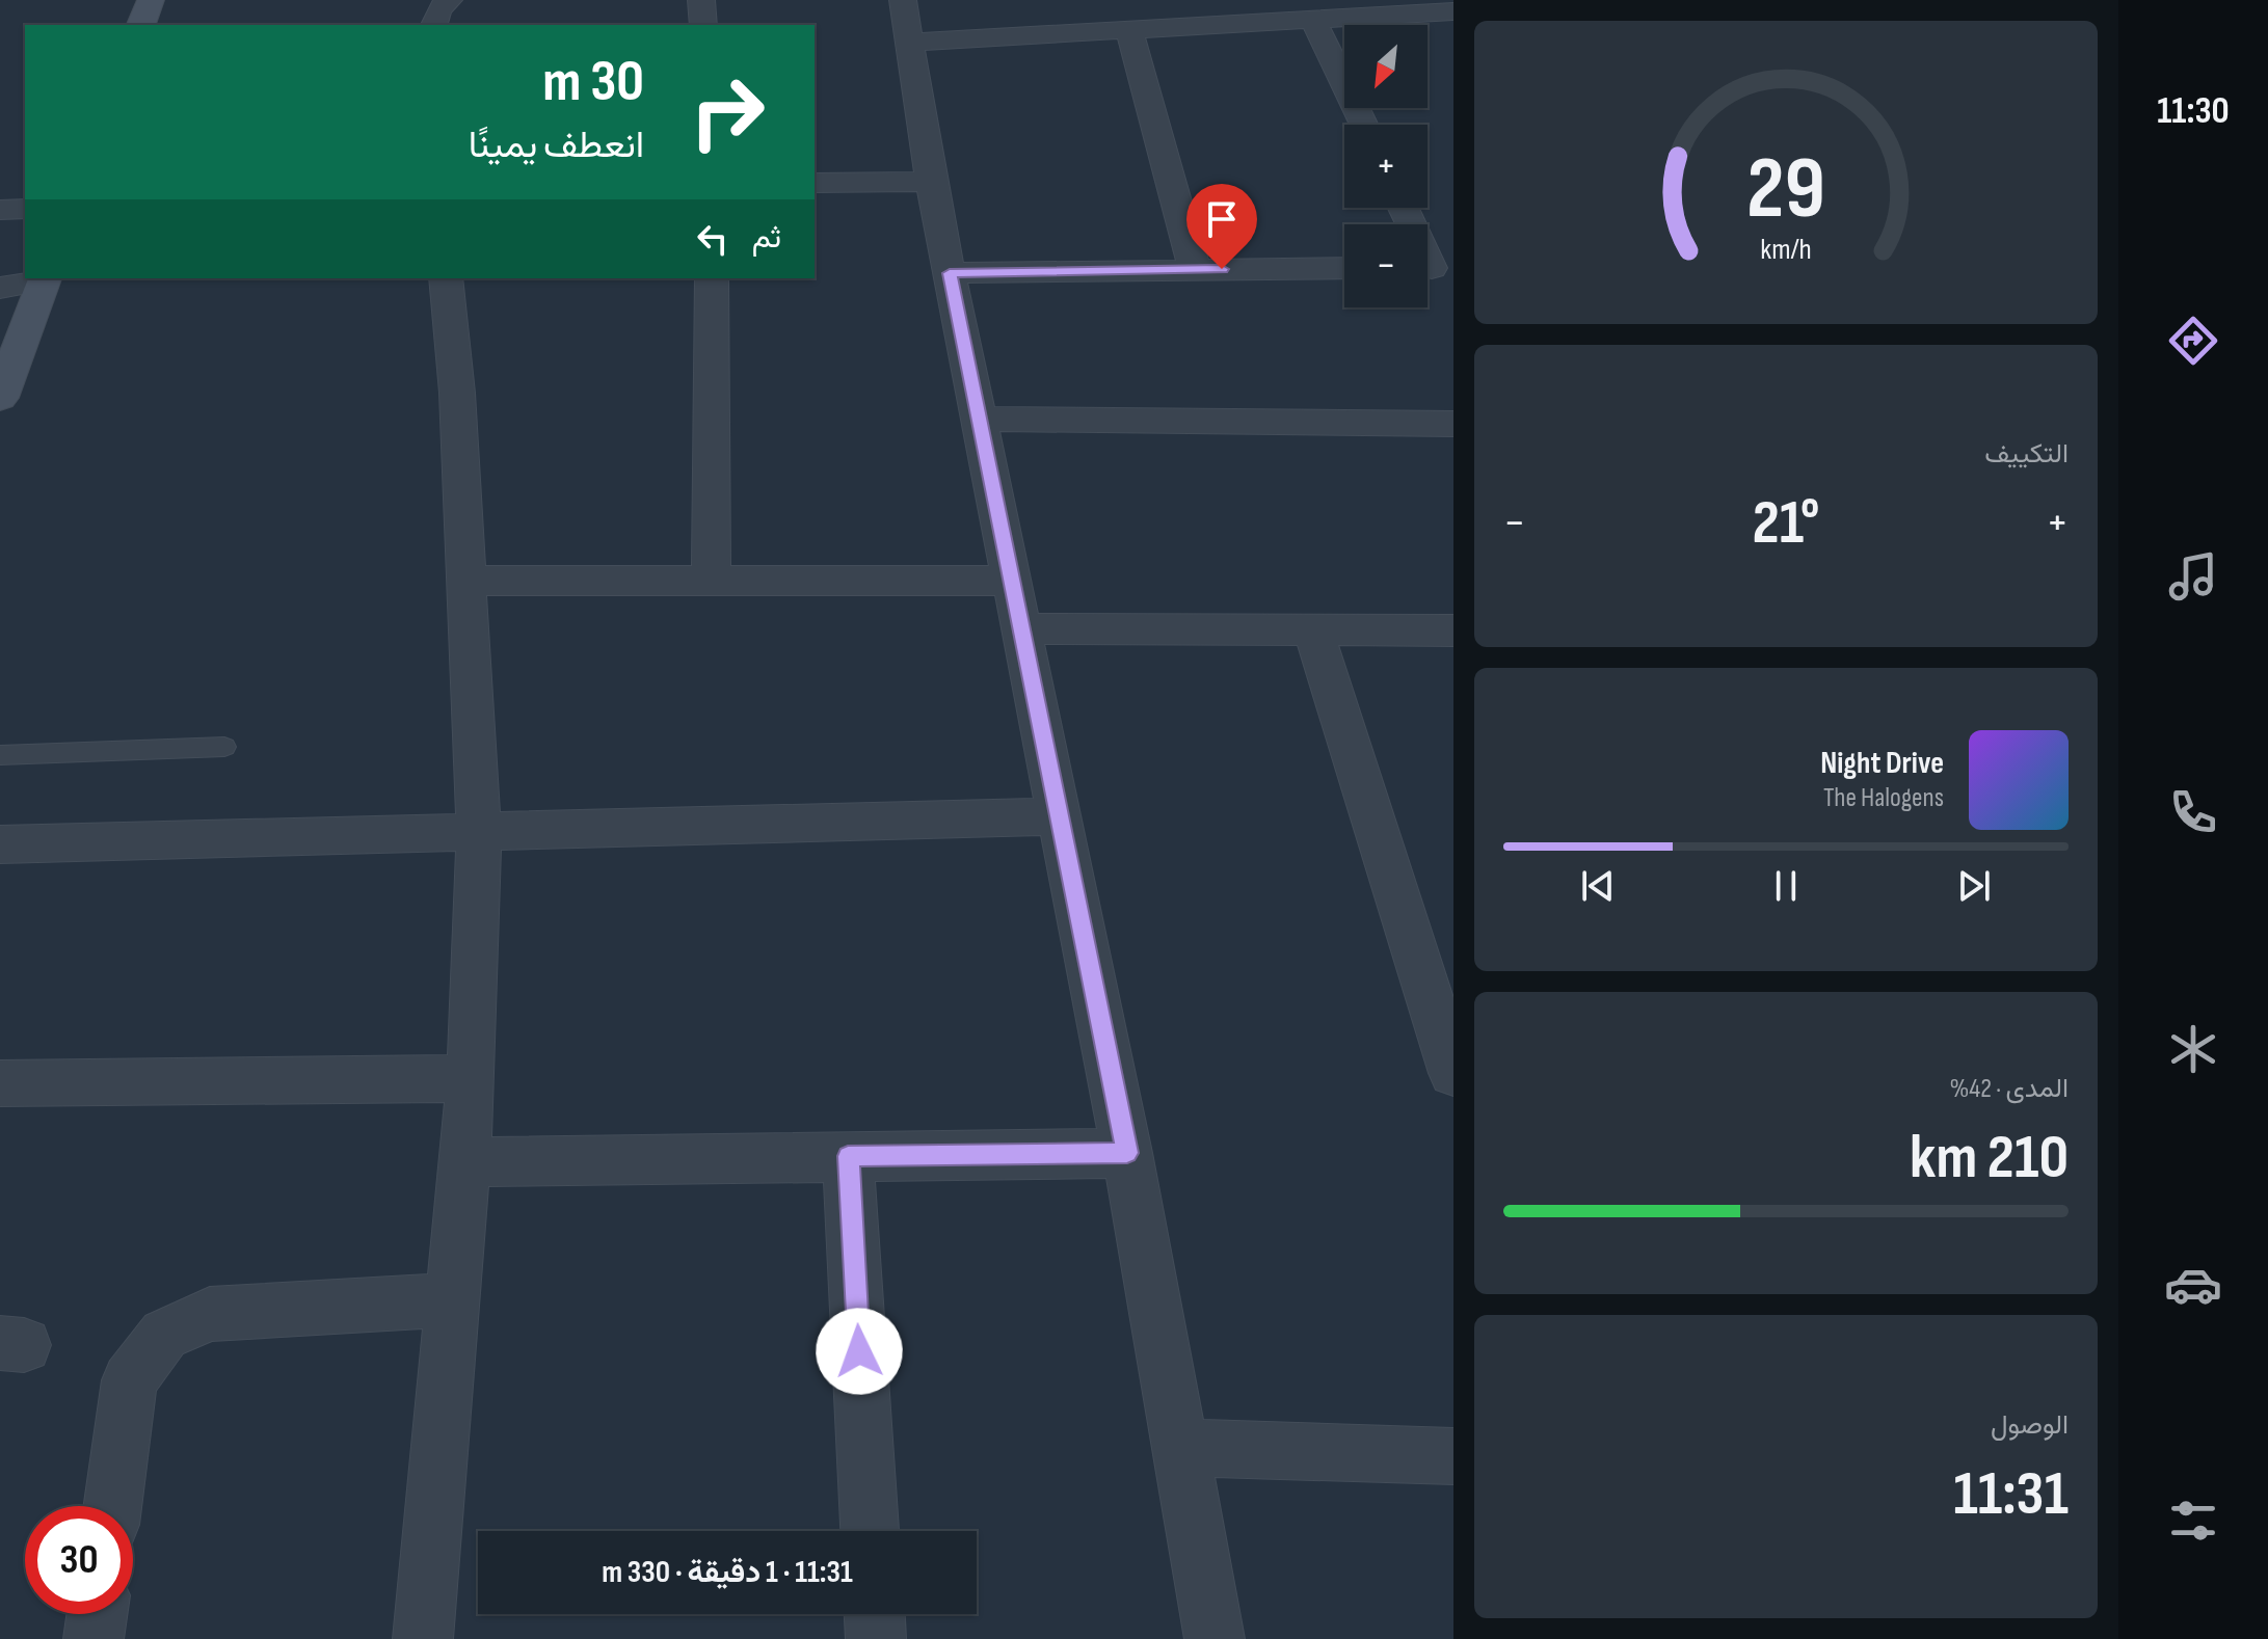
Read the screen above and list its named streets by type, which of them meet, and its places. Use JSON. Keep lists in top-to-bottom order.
{
  "north": "bottom left",
  "page": {
    "tabs": "11:30",
    "map_buttons": ["+", "−"],
    "turn": ["30 m", "انعطف يمينًا"],
    "then": "ثم",
    "tile": [
      "التكييف",
      ["المدى · 42%", "210 km"],
      ["الوصول", "11:31"]
    ],
    "heat": ["−", "21°", "+"],
    "song": ["Night Drive", "The Halogens"],
    "limit": "30",
    "trip": "11:31 · 1 دقيقة · 330 m",
    "gauge": ["29", "km/h"]
  }
}
